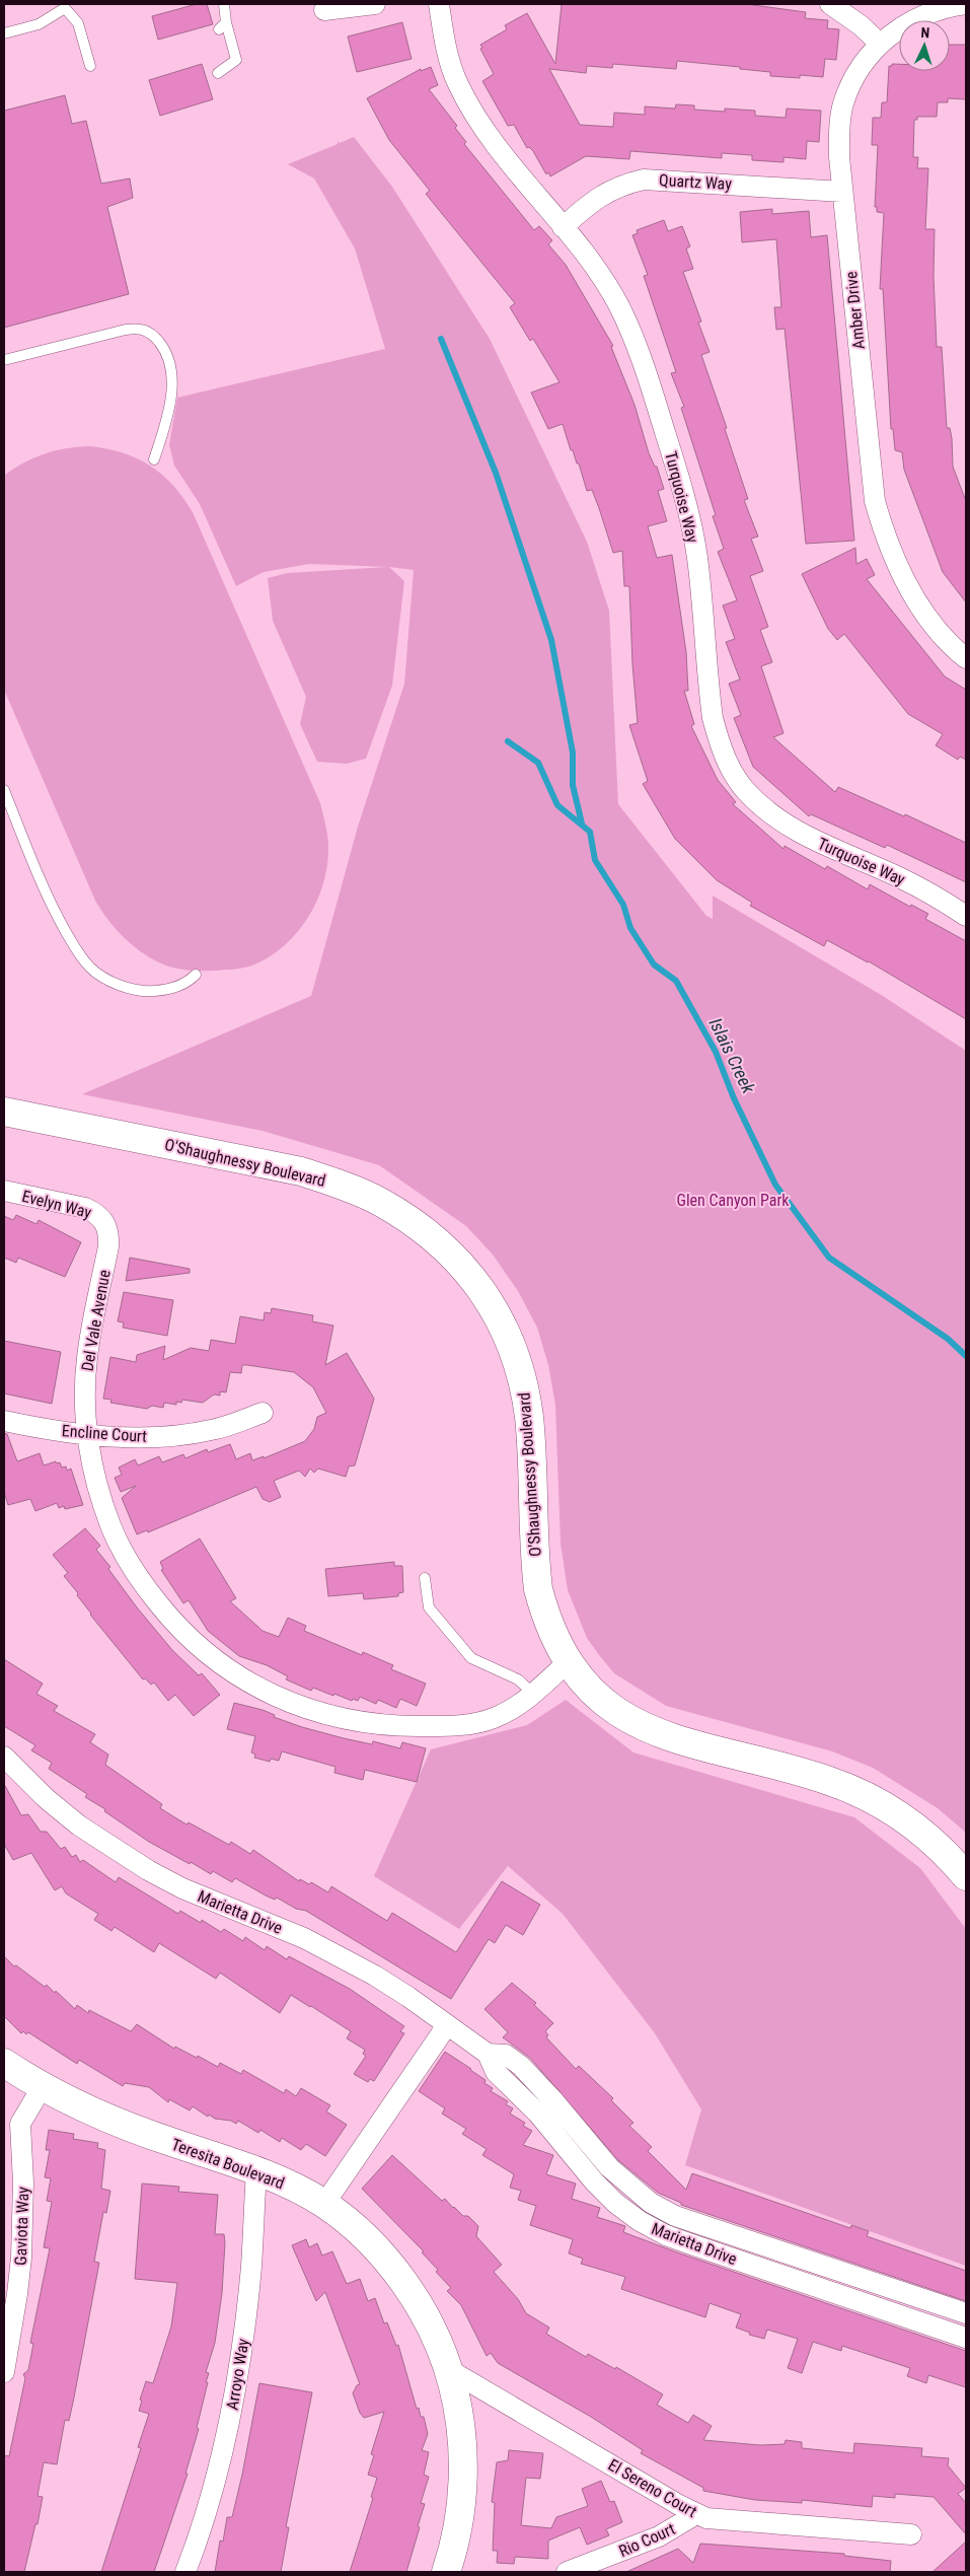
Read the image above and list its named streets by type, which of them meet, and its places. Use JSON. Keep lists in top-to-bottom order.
{
  "streets": {
    "main road": ["O'Shaughnessy Boulevard", "Teresita Boulevard"],
    "street": [
      "Quartz Way",
      "Amber Drive",
      "Turquoise Way",
      "Evelyn Way",
      "Del Vale Avenue",
      "Encline Court",
      "Marietta Drive",
      "Gaviota Way",
      "Arroyo Way",
      "El Sereno Court",
      "Rio Court"
    ]
  },
  "crossings": [
    ["Quartz Way", "Amber Drive"],
    ["Quartz Way", "Turquoise Way"],
    ["O'Shaughnessy Boulevard", "Del Vale Avenue"],
    ["Evelyn Way", "Del Vale Avenue"],
    ["Del Vale Avenue", "Encline Court"],
    ["Teresita Boulevard", "Gaviota Way"],
    ["Teresita Boulevard", "Arroyo Way"],
    ["Teresita Boulevard", "El Sereno Court"],
    ["El Sereno Court", "Rio Court"]
  ],
  "water": ["Islais Creek"],
  "parks": ["Glen Canyon Park"],
  "north": "top"
}
